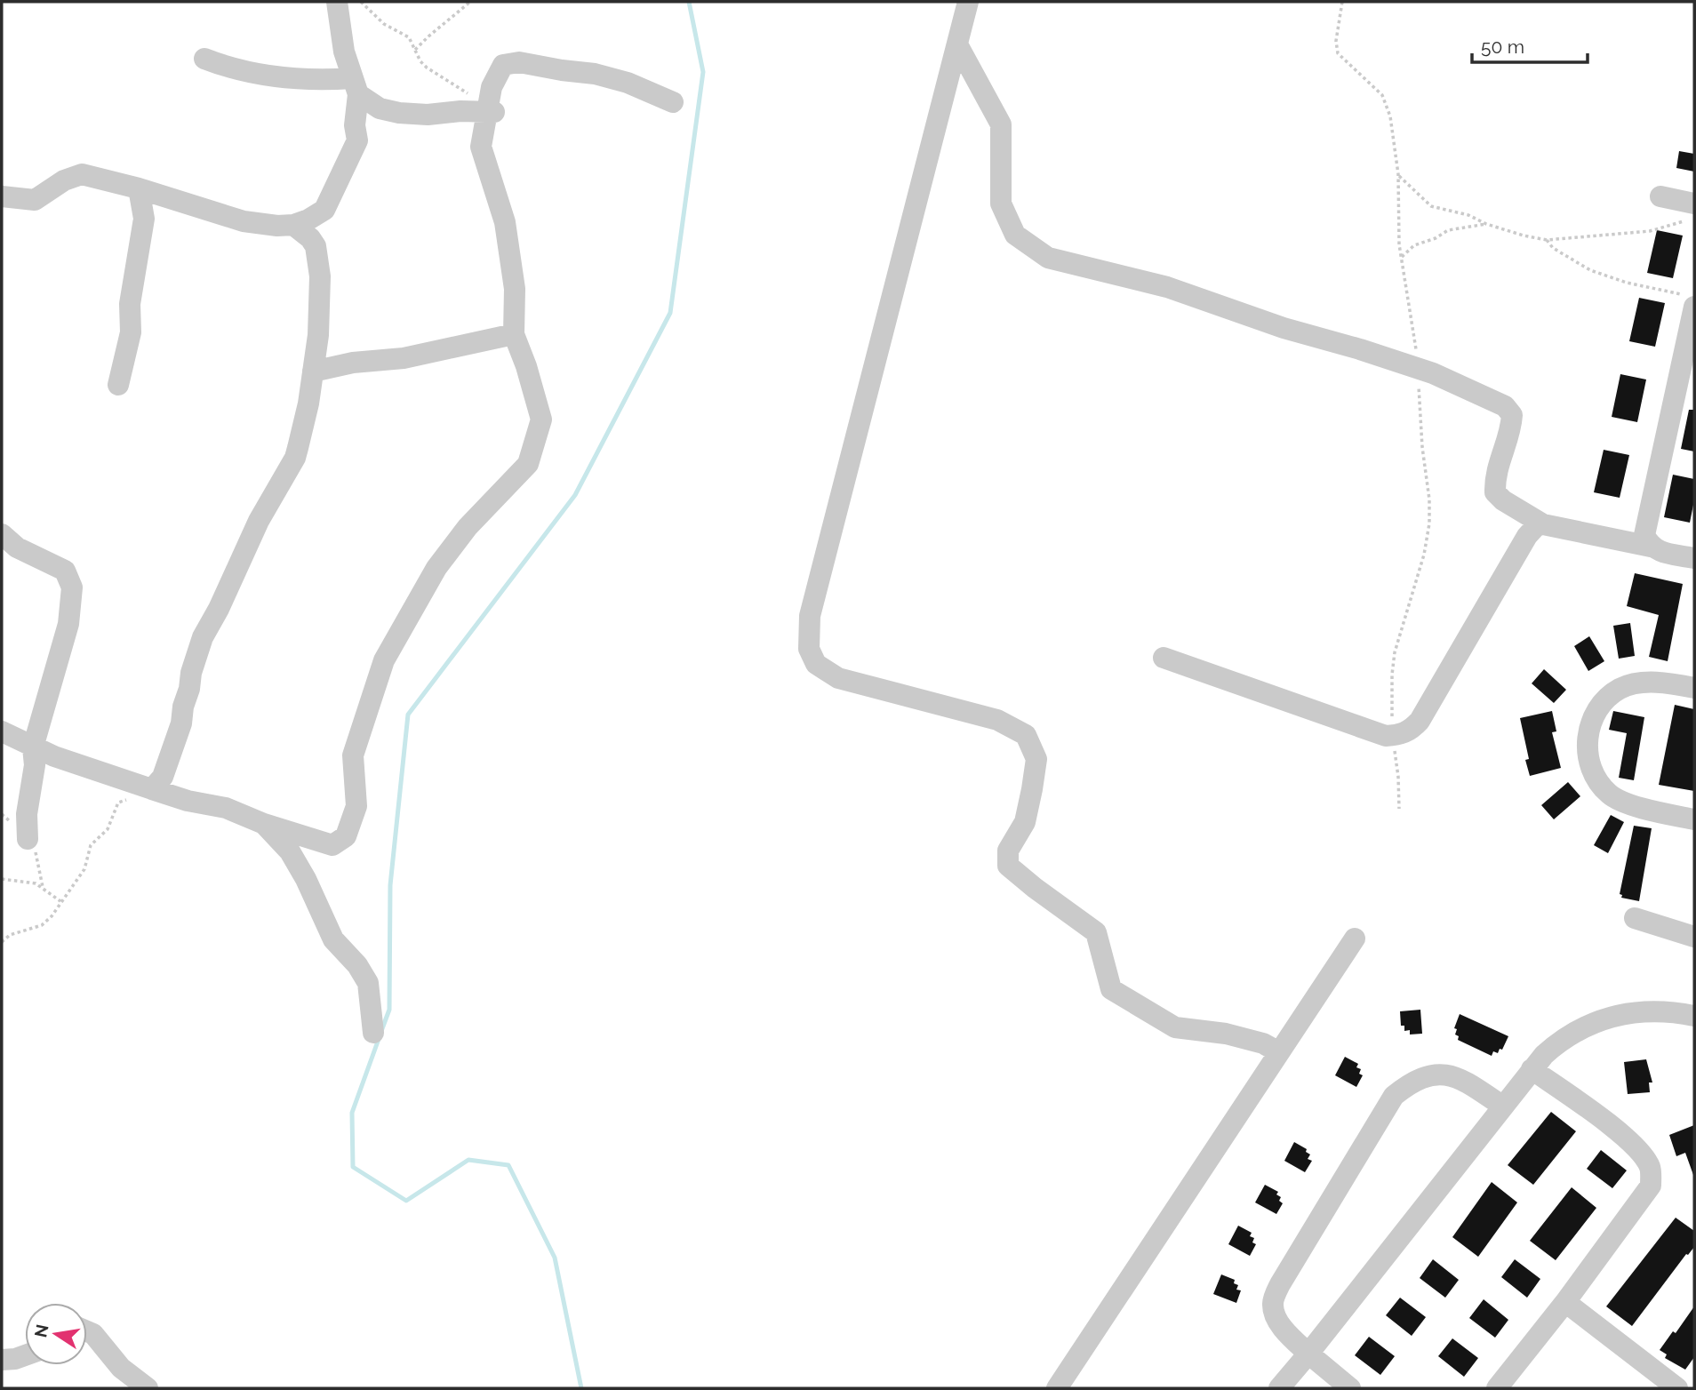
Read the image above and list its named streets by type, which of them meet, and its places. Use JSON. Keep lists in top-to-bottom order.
{
  "scale_bar": "50 m",
  "north": "left"
}
